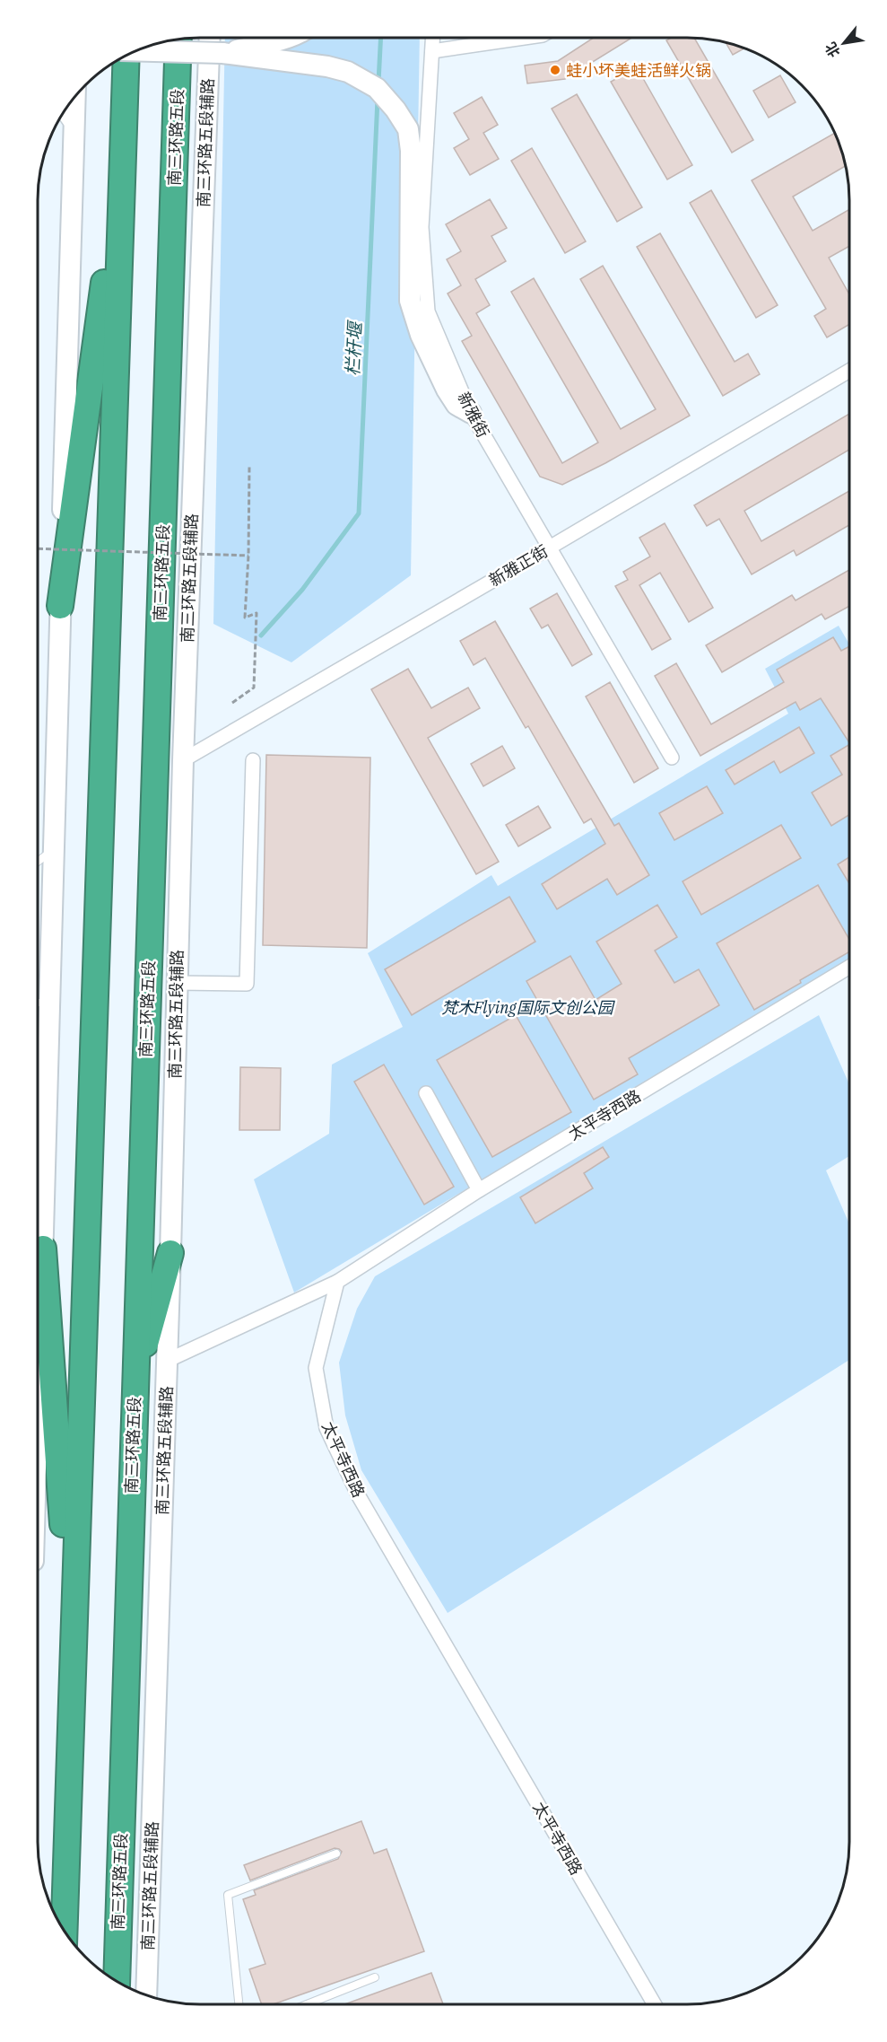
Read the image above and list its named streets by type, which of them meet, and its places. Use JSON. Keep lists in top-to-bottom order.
{
  "streets": {
    "highway": ["南三环路五段"],
    "main road": ["南三环路五段辅路"],
    "street": ["新雅街", "新雅正街", "太平寺西路"]
  },
  "crossings": [
    ["南三环路五段辅路", "新雅正街"],
    ["新雅街", "新雅正街"]
  ],
  "water": ["栏杆堰"],
  "parks": ["梵木Flying国际文创公园"],
  "places": ["蛙小坏美蛙活鲜火锅"],
  "north": "bottom left"
}
